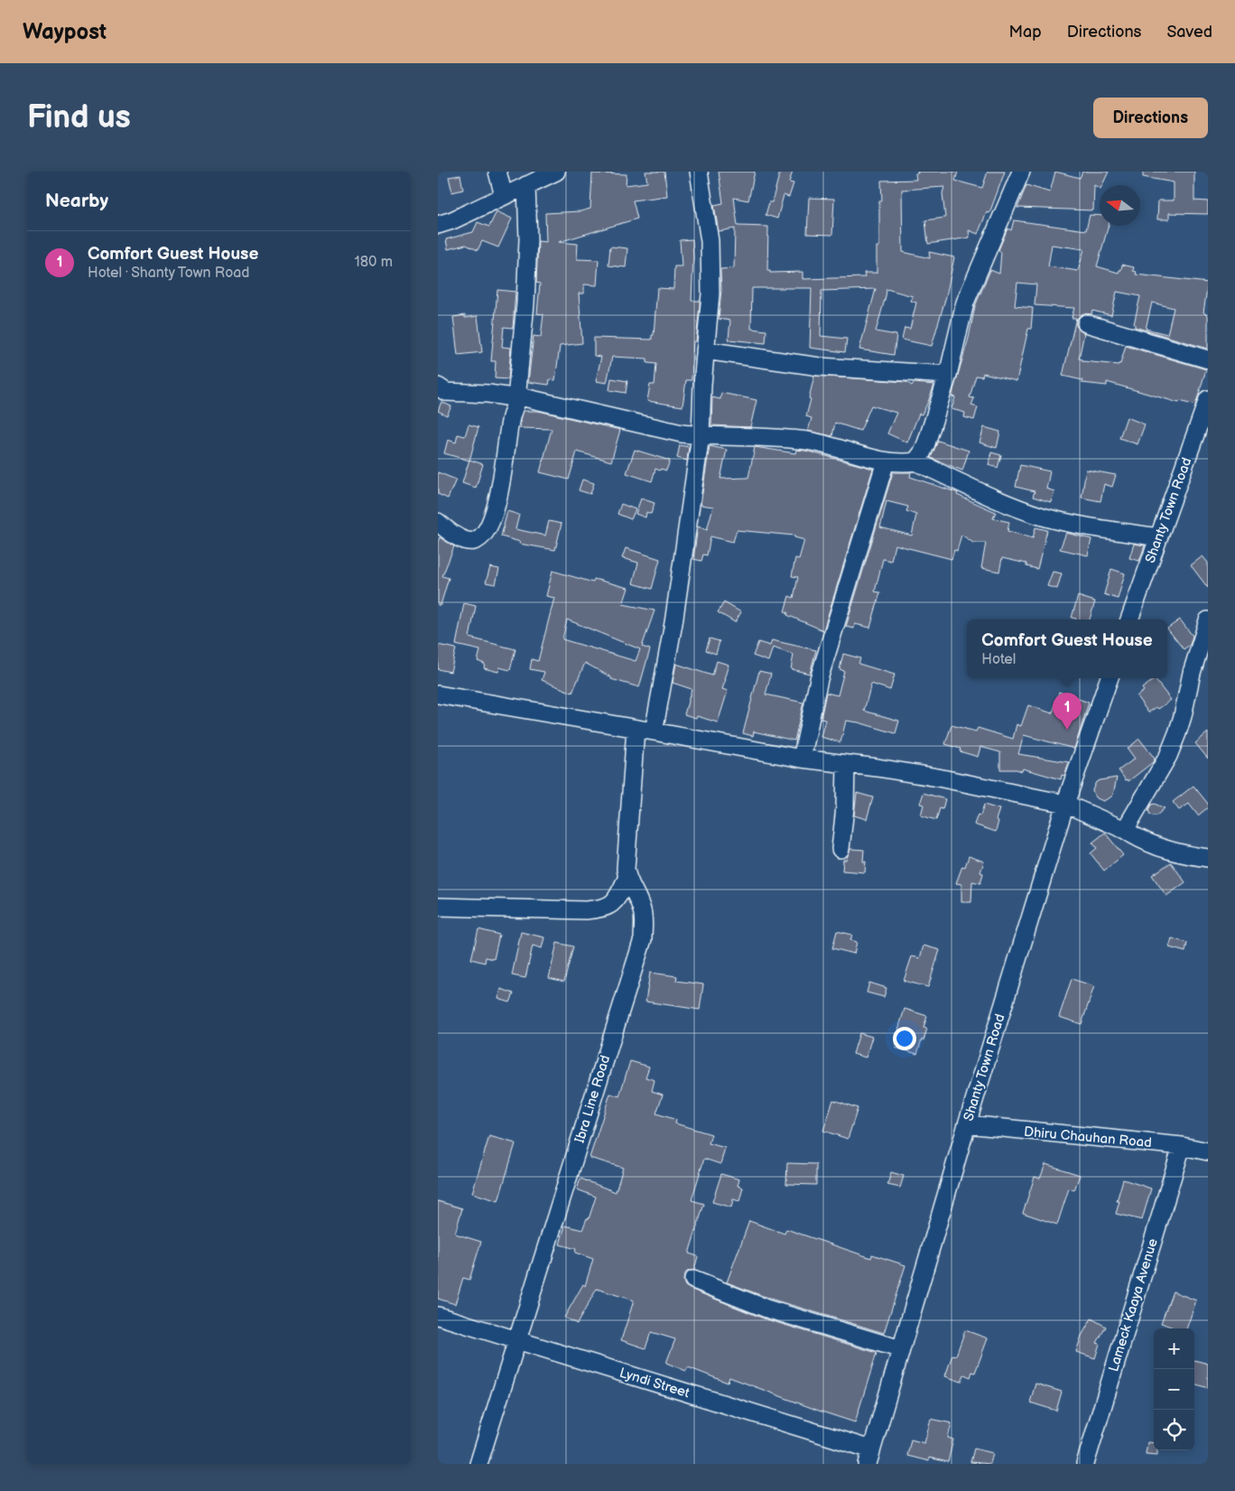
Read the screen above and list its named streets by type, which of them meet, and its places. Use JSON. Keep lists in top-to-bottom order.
{
  "streets": {
    "street": [
      "Shanty Town Road",
      "Ibra Line Road",
      "Dhiru Chauhan Road",
      "Lameck Kaaya Avenue",
      "Lyndi Street"
    ]
  },
  "crossings": [
    ["Shanty Town Road", "Dhiru Chauhan Road"],
    ["Shanty Town Road", "Lyndi Street"],
    ["Ibra Line Road", "Lyndi Street"],
    ["Dhiru Chauhan Road", "Lameck Kaaya Avenue"]
  ],
  "north": "left",
  "page": {
    "header": "Waypost",
    "nav": ["Map", "Directions", "Saved"],
    "buttons": "Directions",
    "title": "Find us",
    "heading": "Nearby",
    "list": [
      {
        "mark": "1",
        "name": "Comfort Guest House",
        "note": "Hotel · Shanty Town Road",
        "value": "180 m"
      }
    ],
    "popup": ["Comfort Guest House", "Hotel"],
    "pins": "1",
    "map_buttons": ["+", "−"]
  }
}
